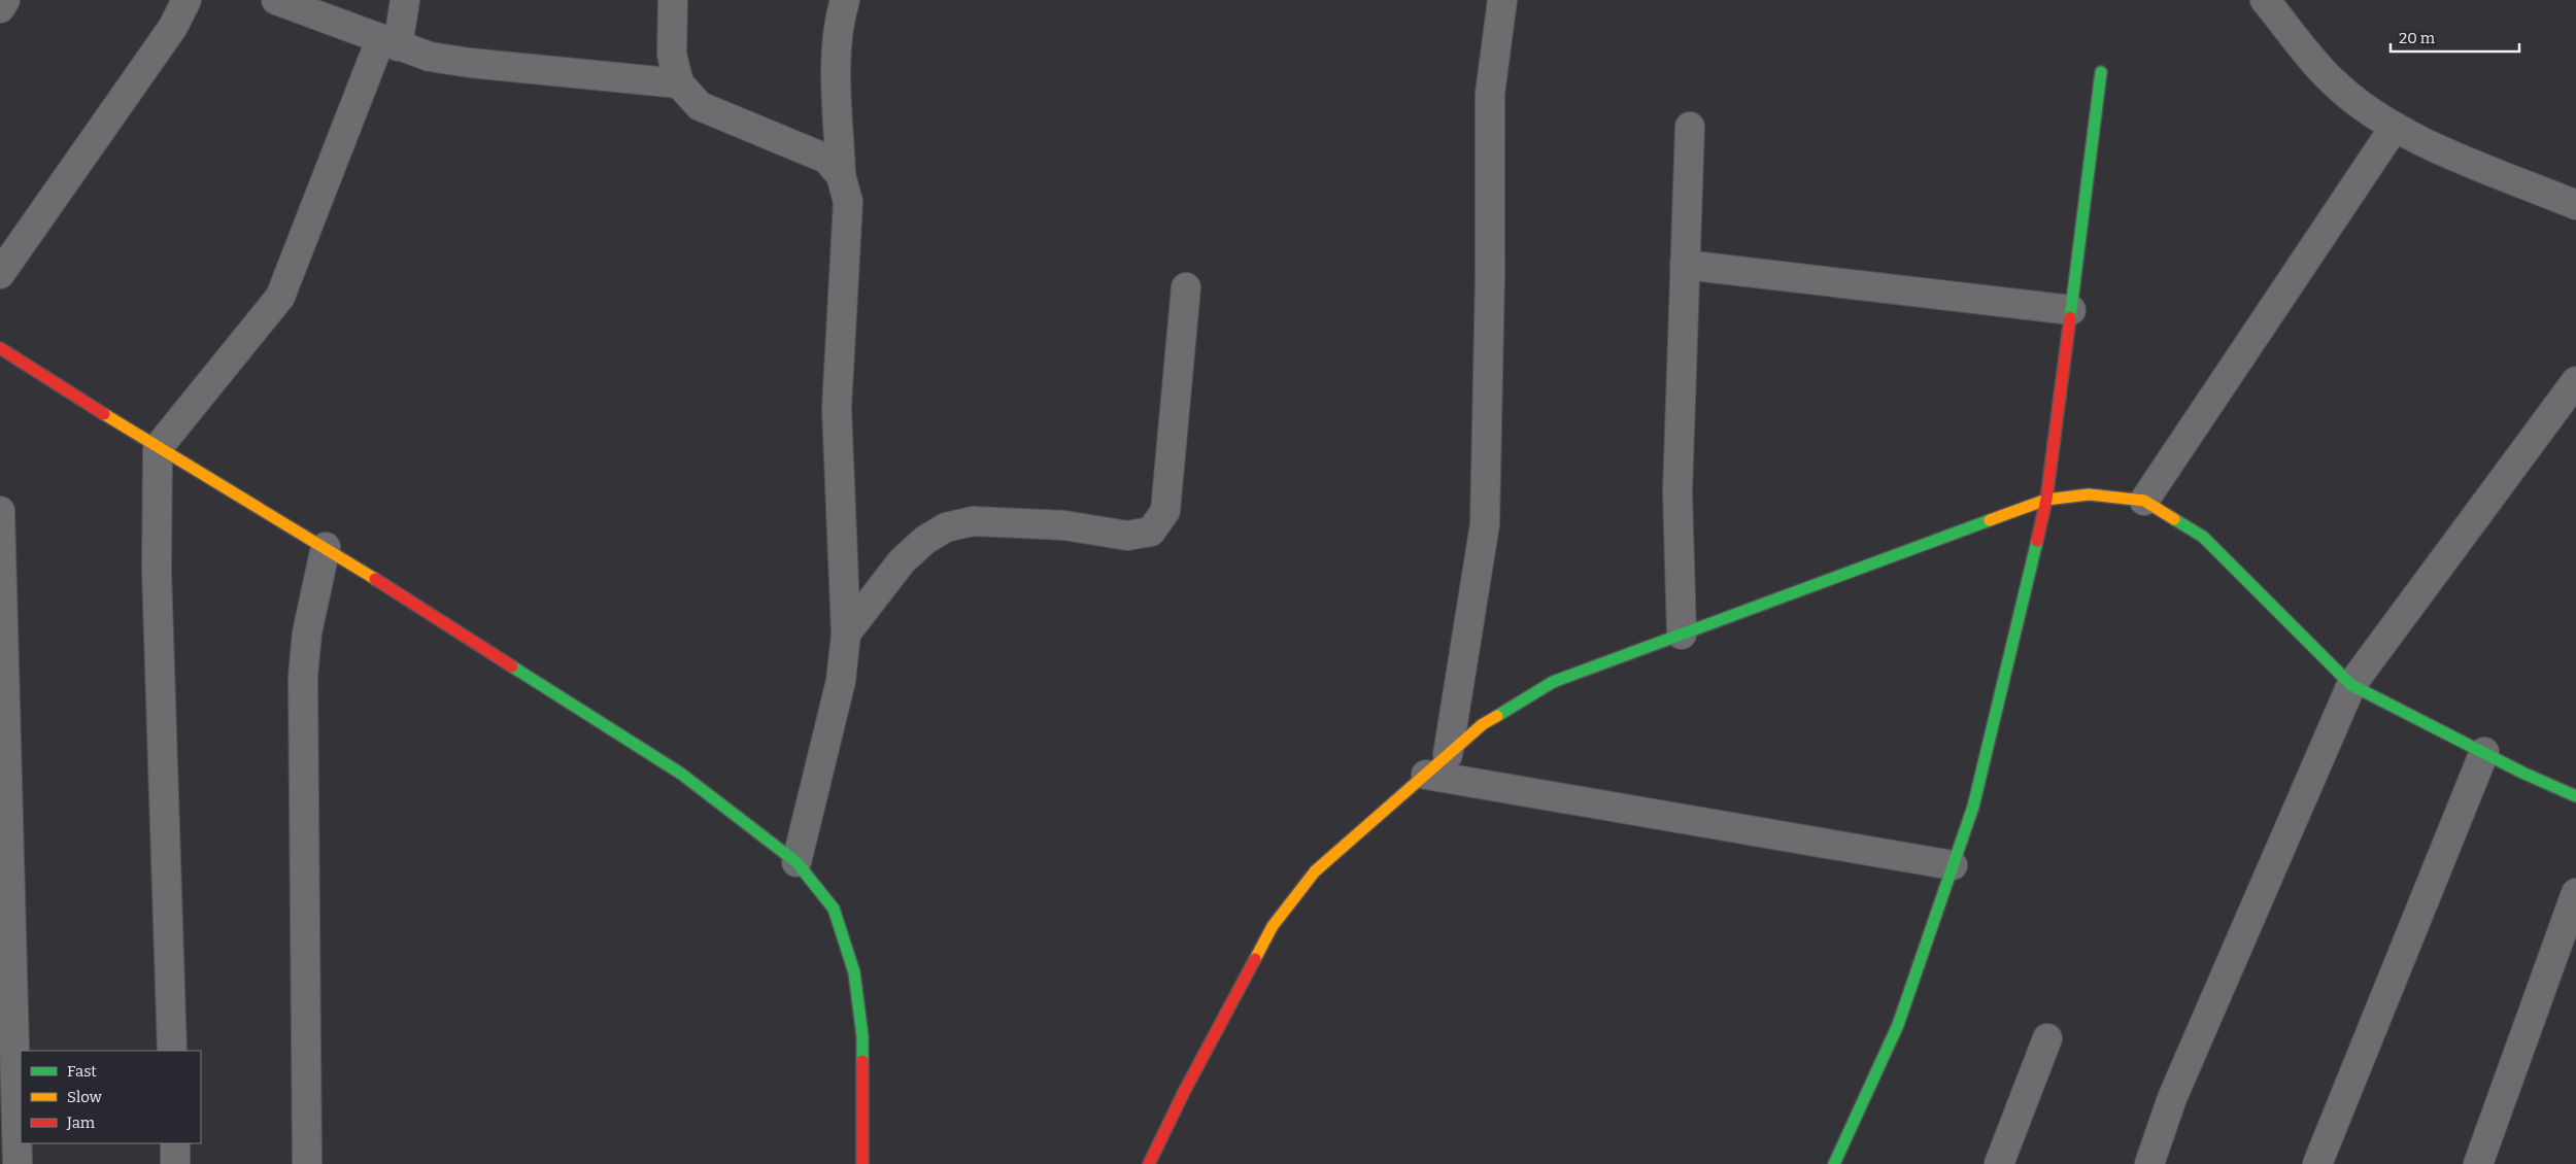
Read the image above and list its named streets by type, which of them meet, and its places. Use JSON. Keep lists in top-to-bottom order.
{
  "legend": ["Fast", "Slow", "Jam"],
  "scale_bar": "20 m"
}
